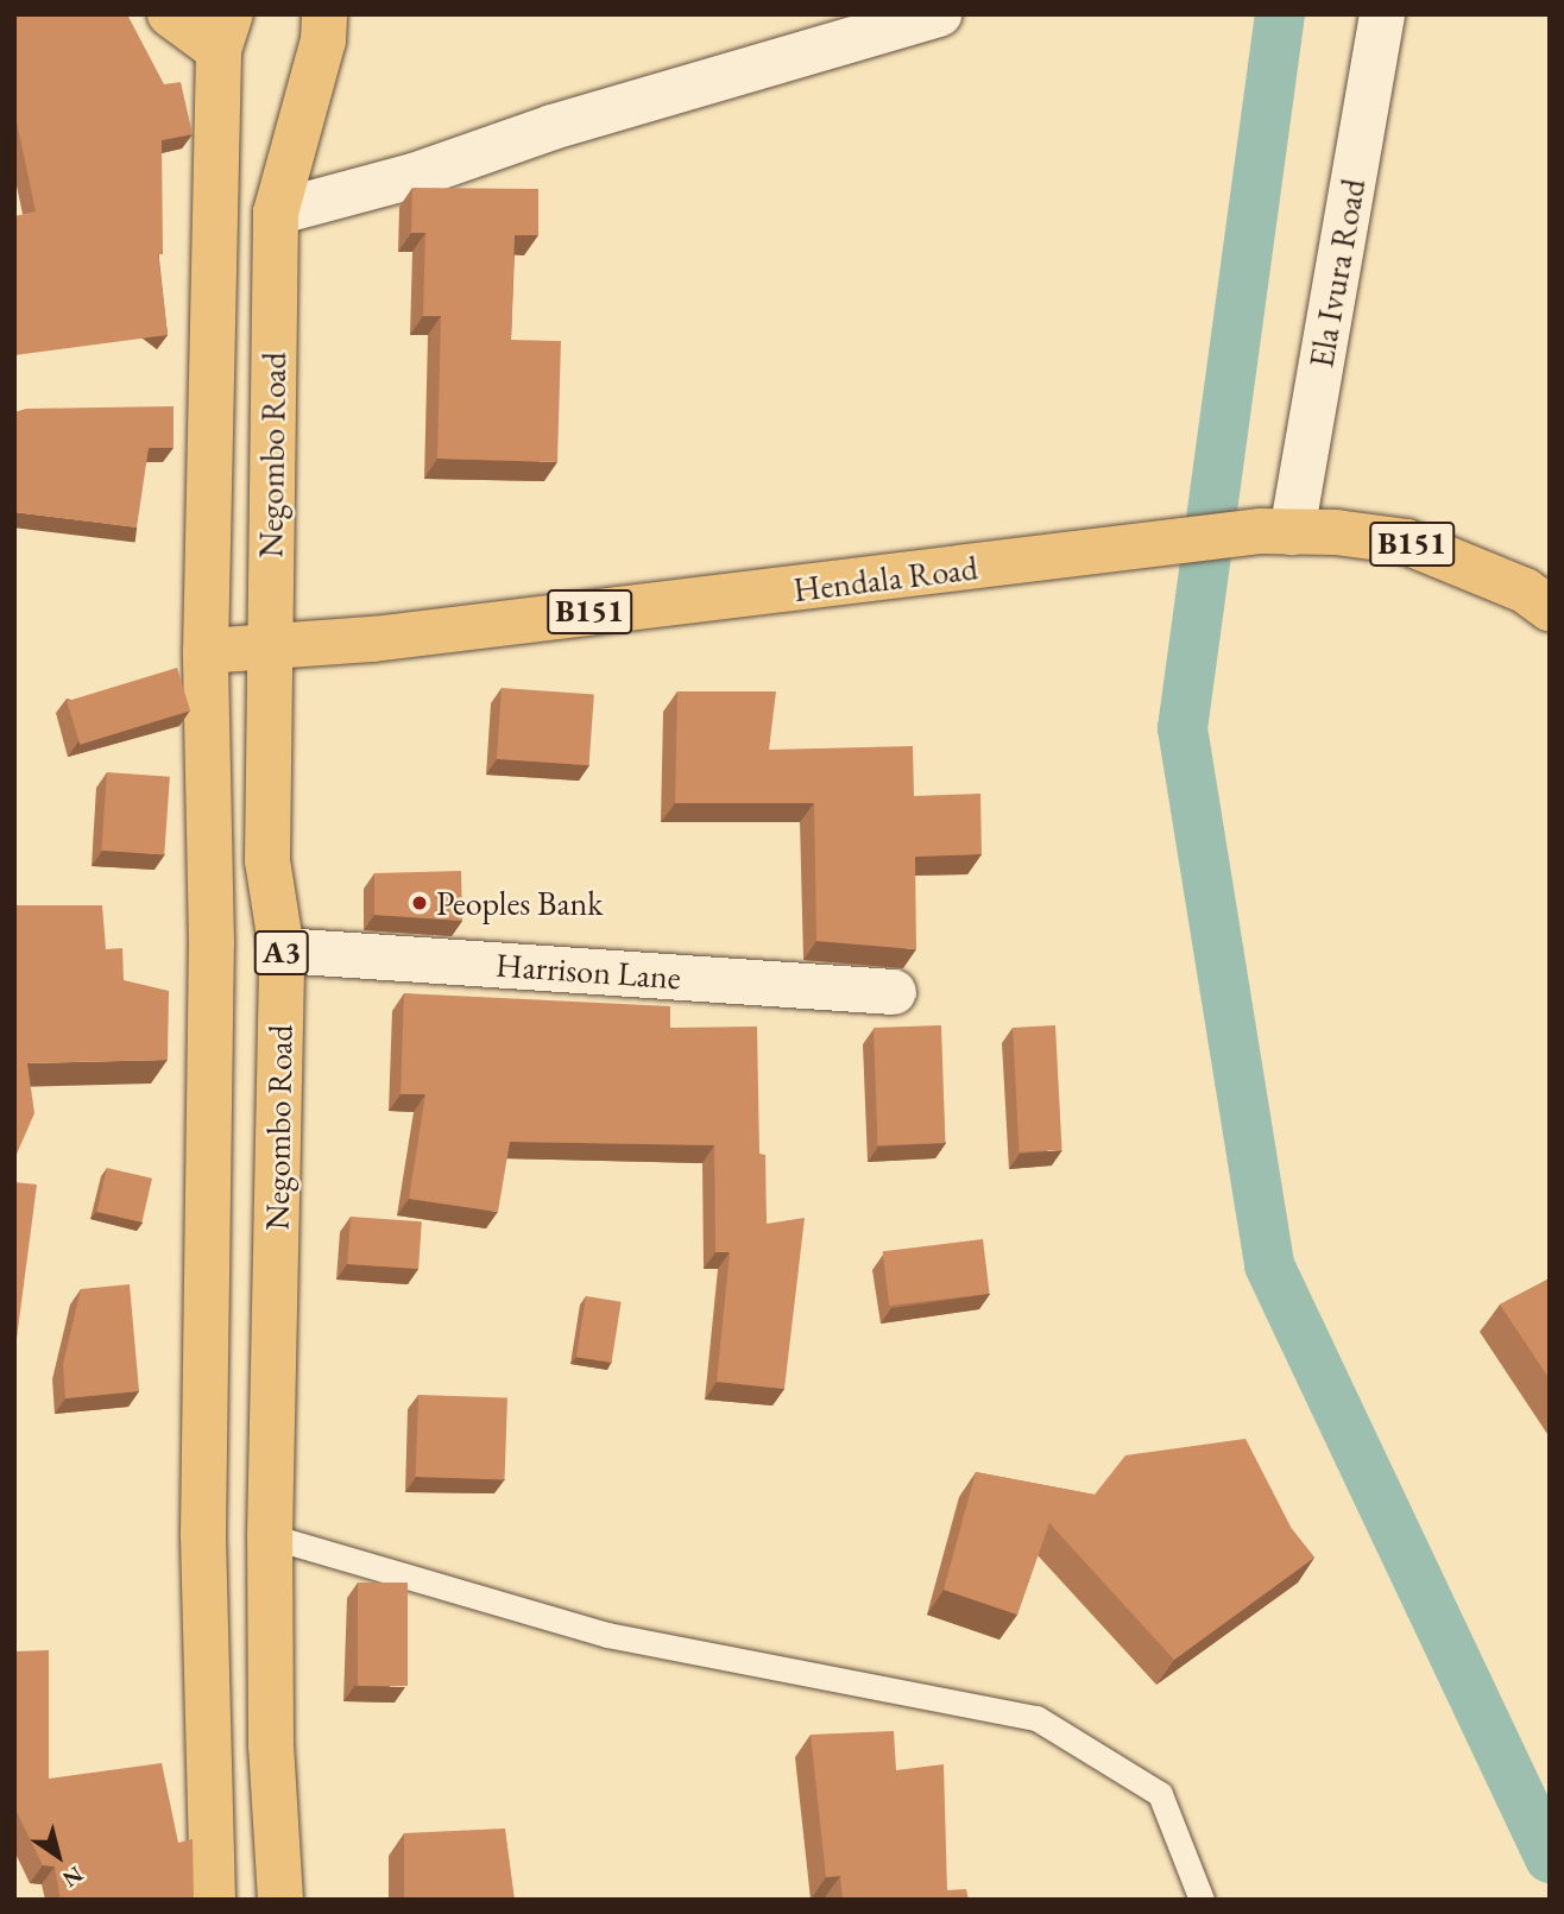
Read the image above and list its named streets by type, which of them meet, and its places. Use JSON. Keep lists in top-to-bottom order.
{
  "streets": {
    "main road": [
      "Negombo Road",
      "B151",
      "Hendala Road",
      "A3"
    ],
    "street": ["Ela Ivura Road", "Harrison Lane"]
  },
  "crossings": [
    ["Ela Ivura Road", "Hendala Road"],
    ["Negombo Road", "Hendala Road"],
    ["Negombo Road", "Harrison Lane"]
  ],
  "places": ["Peoples Bank"],
  "north": "bottom right"
}
